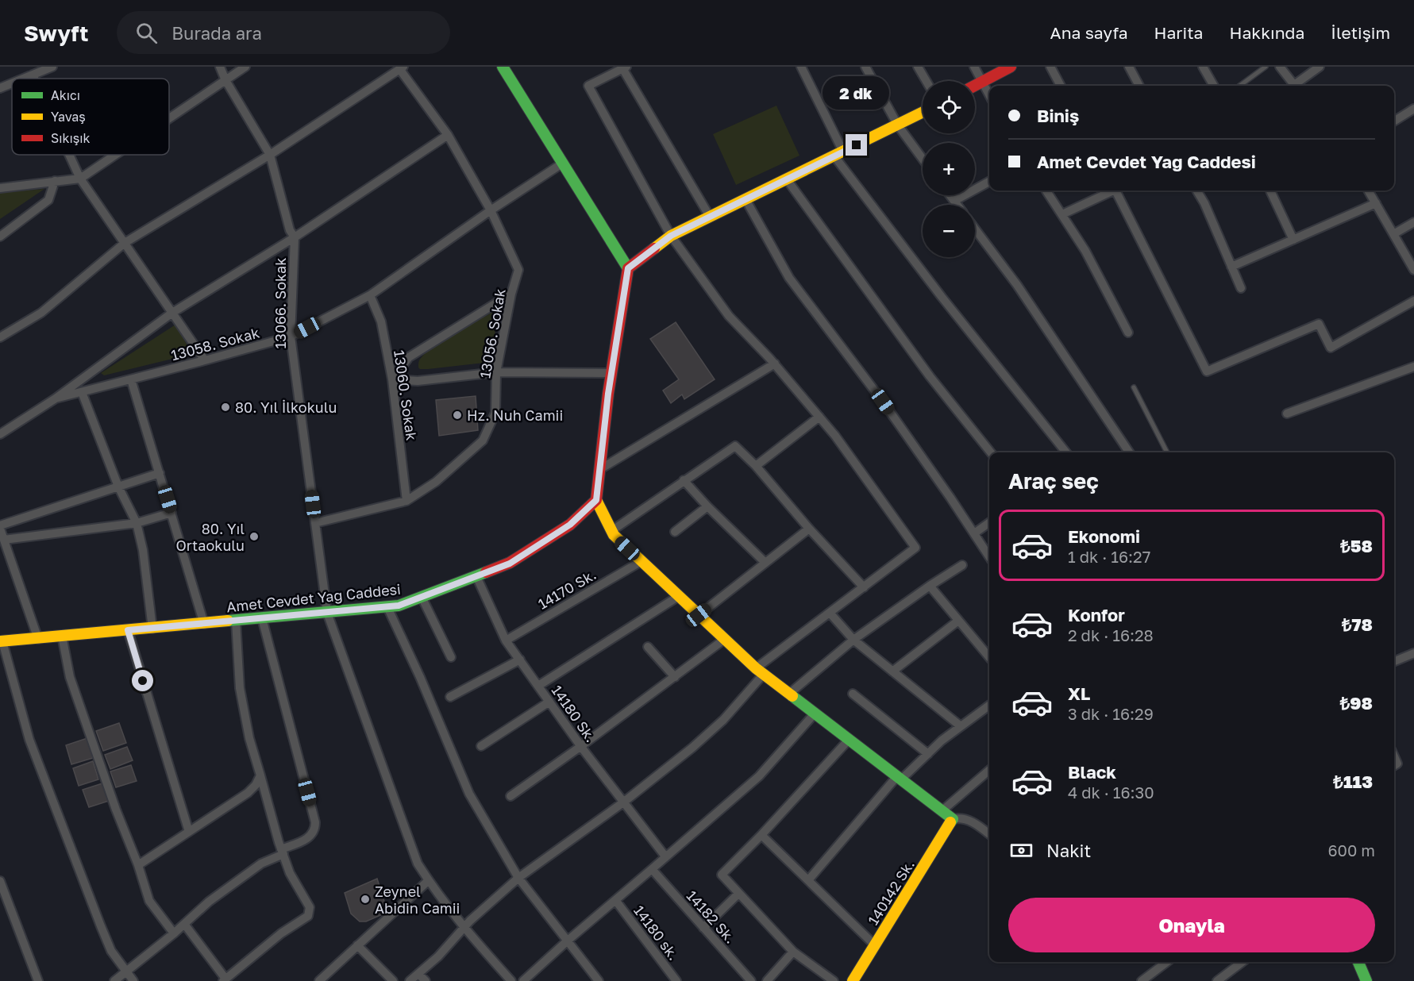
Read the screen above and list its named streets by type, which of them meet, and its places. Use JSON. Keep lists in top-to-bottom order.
{
  "streets": {
    "main road": ["Amet Cevdet Yağ Caddesi", "140142 Sk."],
    "street": [
      "13066. Sokak",
      "13056. Sokak",
      "13058. Sokak",
      "13060. Sokak",
      "14170 Sk.",
      "14180 Sk.",
      "14182 Sk.",
      "14180 sk."
    ]
  },
  "crossings": [
    ["13066. Sokak", "13056. Sokak"],
    ["13066. Sokak", "13058. Sokak"],
    ["13066. Sokak", "Amet Cevdet Yağ Caddesi"],
    ["13056. Sokak", "13058. Sokak"],
    ["13056. Sokak", "13060. Sokak"],
    ["13058. Sokak", "13060. Sokak"],
    ["14170 Sk.", "14180 Sk."],
    ["Amet Cevdet Yağ Caddesi", "14180 Sk."]
  ],
  "places": [
    "80. Yıl İlkokulu",
    "Hz. Nuh Camii",
    "80. Yıl Ortaokulu",
    "Zeynel Abidin Camii"
  ],
  "legend": ["Akıcı", "Yavaş", "Sıkışık"],
  "page": {
    "header": "Swyft",
    "search": "Burada ara",
    "nav": [
      "Ana sayfa",
      "Harita",
      "Hakkında",
      "İletişim"
    ],
    "bubble": "2 dk",
    "map_buttons": ["+", "−"],
    "banner": ["Biniş", "Amet Cevdet Yağ Caddesi"],
    "heading": "Araç seç",
    "list": [
      {
        "name": "Ekonomi",
        "note": "1 dk · 16:27",
        "value": "₺58"
      },
      {
        "name": "Konfor",
        "note": "2 dk · 16:28",
        "value": "₺78"
      },
      {
        "name": "XL",
        "note": "3 dk · 16:29",
        "value": "₺98"
      },
      {
        "name": "Black",
        "note": "4 dk · 16:30",
        "value": "₺113"
      }
    ],
    "pay": ["Nakit", "600 m"],
    "buttons": "Onayla"
  }
}
